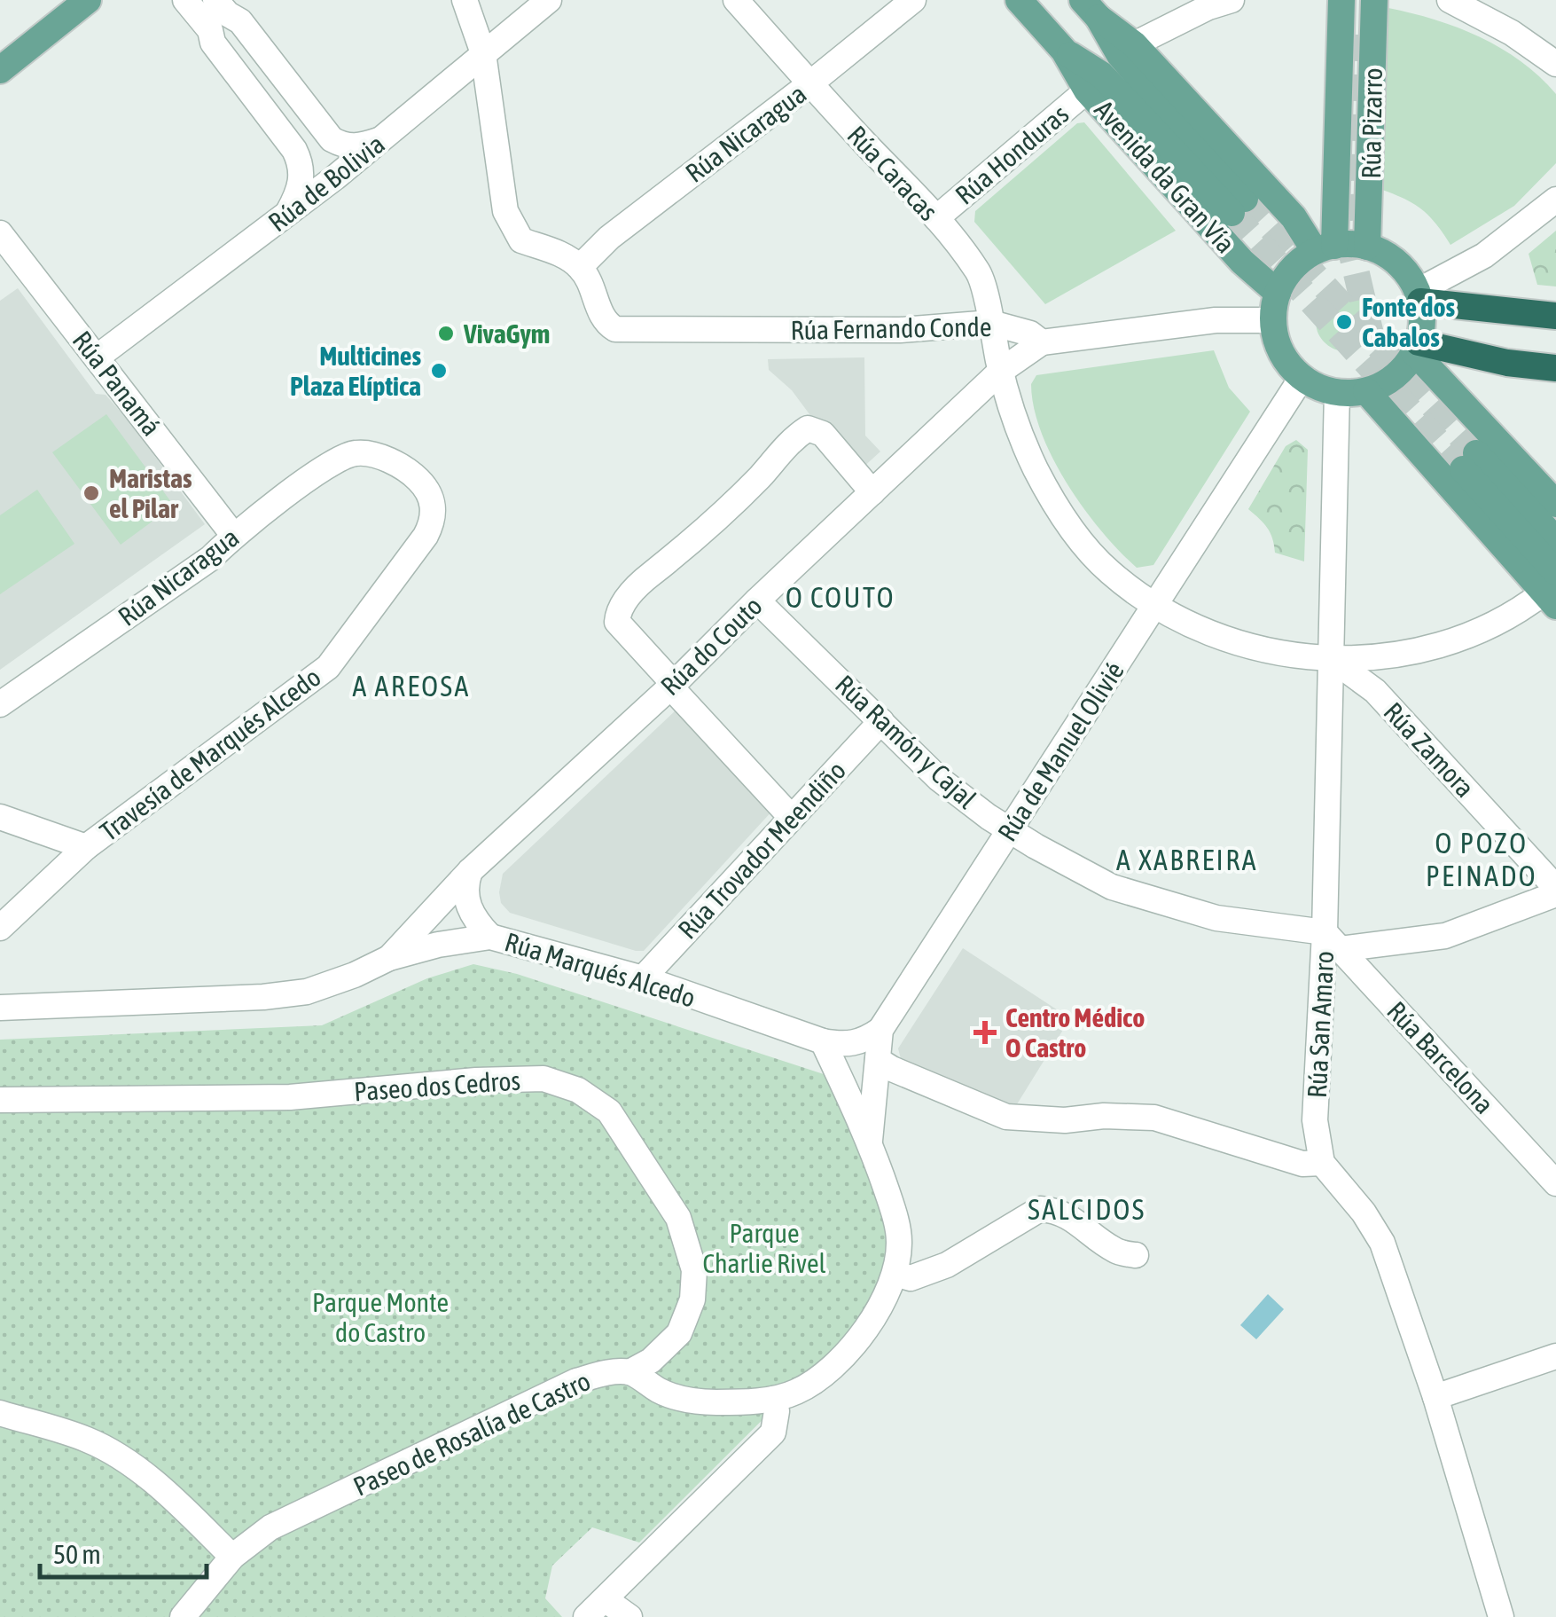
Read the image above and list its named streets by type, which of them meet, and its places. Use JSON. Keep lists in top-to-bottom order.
{
  "streets": {
    "main road": ["Rúa Pizarro", "Avenida da Gran Vía"],
    "street": [
      "Rúa Nicaragua",
      "Rúa Honduras",
      "Rúa Caracas",
      "Rúa de Bolivia",
      "Rúa Fernando Conde",
      "Rúa Panamá",
      "Rúa do Couto",
      "Rúa Ramón y Cajal",
      "Rúa Zamora",
      "Rúa de Manuel Olivié",
      "Travesía de Marqués Alcedo",
      "Rúa Trovador Meendiño",
      "Rúa Marqués Alcedo",
      "Rúa San Amaro",
      "Rúa Barcelona",
      "Paseo dos Cedros",
      "Paseo de Rosalía de Castro"
    ]
  },
  "crossings": [
    ["Rúa Pizarro", "Avenida da Gran Vía"],
    ["Rúa Pizarro", "Rúa Fernando Conde"],
    ["Rúa Pizarro", "Rúa de Manuel Olivié"],
    ["Rúa Pizarro", "Rúa San Amaro"],
    ["Rúa Nicaragua", "Rúa Caracas"],
    ["Rúa Nicaragua", "Rúa Fernando Conde"],
    ["Rúa Nicaragua", "Rúa Panamá"],
    ["Rúa Nicaragua", "Travesía de Marqués Alcedo"],
    ["Rúa Honduras", "Rúa Caracas"],
    ["Rúa Honduras", "Avenida da Gran Vía"],
    ["Rúa Caracas", "Rúa Fernando Conde"],
    ["Rúa Caracas", "Rúa do Couto"],
    ["Rúa Caracas", "Rúa Zamora"],
    ["Rúa Caracas", "Rúa de Manuel Olivié"],
    ["Rúa Caracas", "Rúa San Amaro"],
    ["Avenida da Gran Vía", "Rúa Fernando Conde"],
    ["Avenida da Gran Vía", "Rúa de Manuel Olivié"],
    ["Avenida da Gran Vía", "Rúa San Amaro"],
    ["Rúa de Bolivia", "Rúa Panamá"],
    ["Rúa Fernando Conde", "Rúa do Couto"],
    ["Rúa Fernando Conde", "Rúa de Manuel Olivié"],
    ["Rúa Fernando Conde", "Rúa San Amaro"],
    ["Rúa do Couto", "Rúa Ramón y Cajal"],
    ["Rúa do Couto", "Rúa Marqués Alcedo"],
    ["Rúa Ramón y Cajal", "Rúa Zamora"],
    ["Rúa Ramón y Cajal", "Rúa de Manuel Olivié"],
    ["Rúa Ramón y Cajal", "Rúa Trovador Meendiño"],
    ["Rúa Ramón y Cajal", "Rúa San Amaro"],
    ["Rúa Ramón y Cajal", "Rúa Barcelona"],
    ["Rúa Zamora", "Rúa San Amaro"],
    ["Rúa de Manuel Olivié", "Rúa Marqués Alcedo"],
    ["Rúa de Manuel Olivié", "Rúa San Amaro"],
    ["Rúa Trovador Meendiño", "Rúa Marqués Alcedo"],
    ["Rúa San Amaro", "Rúa Barcelona"],
    ["Paseo dos Cedros", "Paseo de Rosalía de Castro"]
  ],
  "districts": [
    "O COUTO",
    "A AREOSA",
    "O POZO PEINADO",
    "A XABREIRA",
    "SALCIDOS"
  ],
  "parks": ["Parque Charlie Rivel", "Parque Monte do Castro"],
  "places": {
    "other": [
      "Fonte dos Cabalos",
      "VivaGym",
      "Multicines Plaza Elíptica",
      "Maristas el Pilar"
    ],
    "health": ["Centro Médico O Castro"]
  },
  "scale_bar": "50 m"
}
